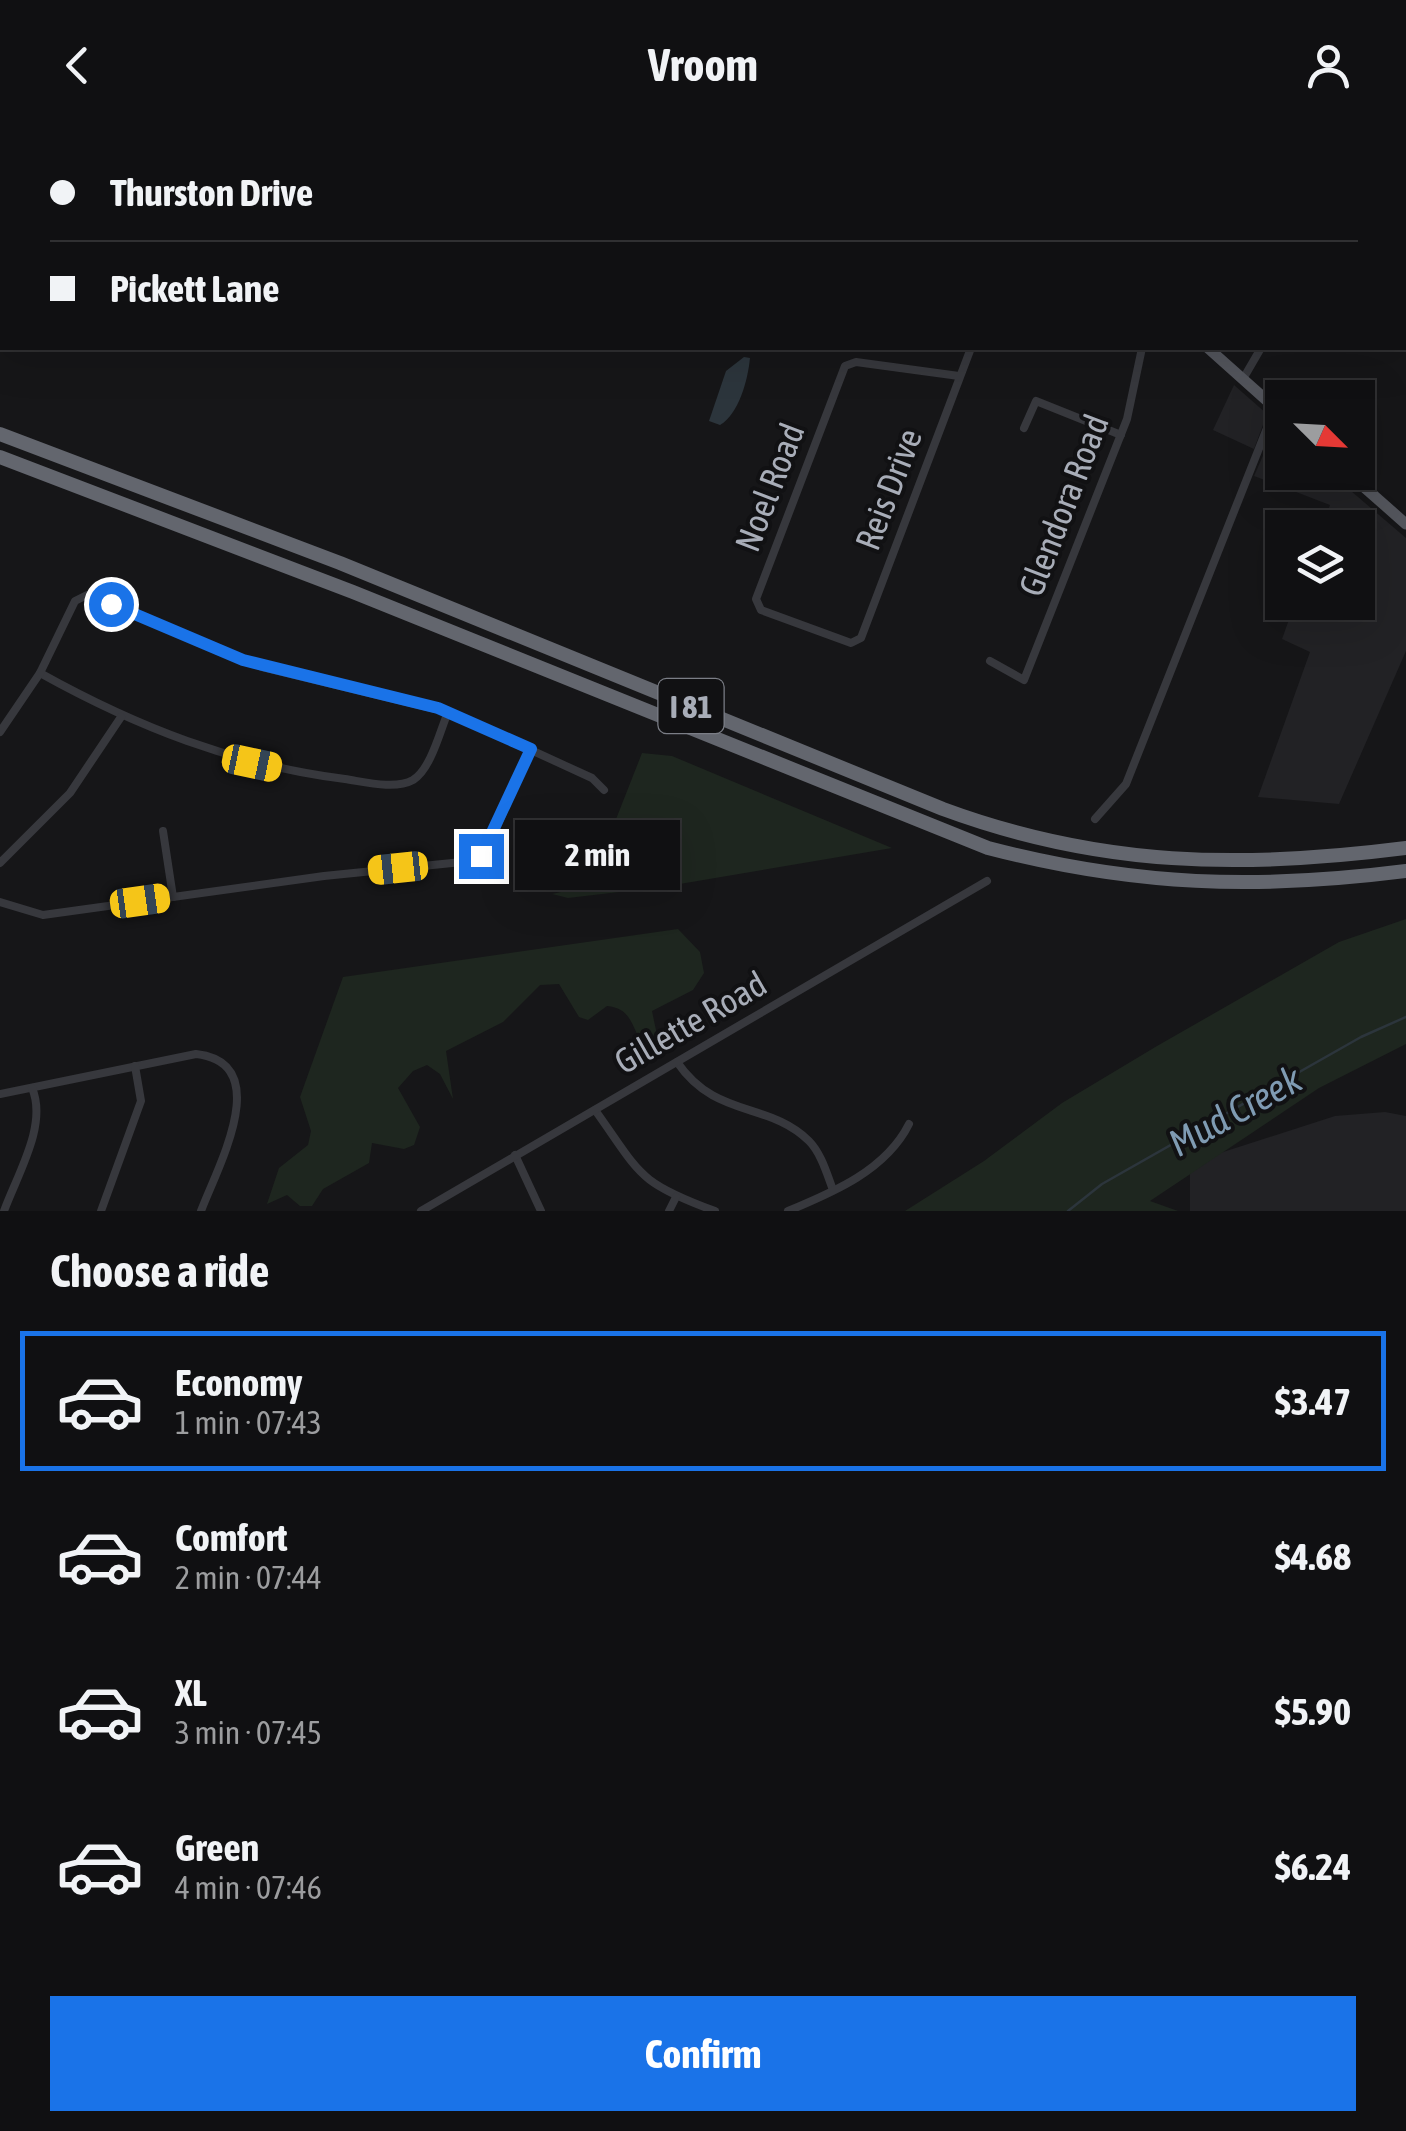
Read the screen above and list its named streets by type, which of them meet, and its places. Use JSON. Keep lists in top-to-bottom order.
{
  "streets": {
    "highway": ["I 81"],
    "street": [
      "Noel Road",
      "Reis Drive",
      "Glendora Road",
      "Gillette Road"
    ]
  },
  "crossings": [
    ["Noel Road", "Reis Drive"]
  ],
  "water": ["Mud Creek"],
  "north": "bottom right",
  "page": {
    "header": "Vroom",
    "banner": ["Thurston Drive", "Pickett Lane"],
    "bubble": "2 min",
    "heading": "Choose a ride",
    "list": [
      {
        "name": "Economy",
        "note": "1 min · 07:43",
        "value": "$3.47"
      },
      {
        "name": "Comfort",
        "note": "2 min · 07:44",
        "value": "$4.68"
      },
      {
        "name": "XL",
        "note": "3 min · 07:45",
        "value": "$5.90"
      },
      {
        "name": "Green",
        "note": "4 min · 07:46",
        "value": "$6.24"
      }
    ],
    "buttons": "Confirm"
  }
}
